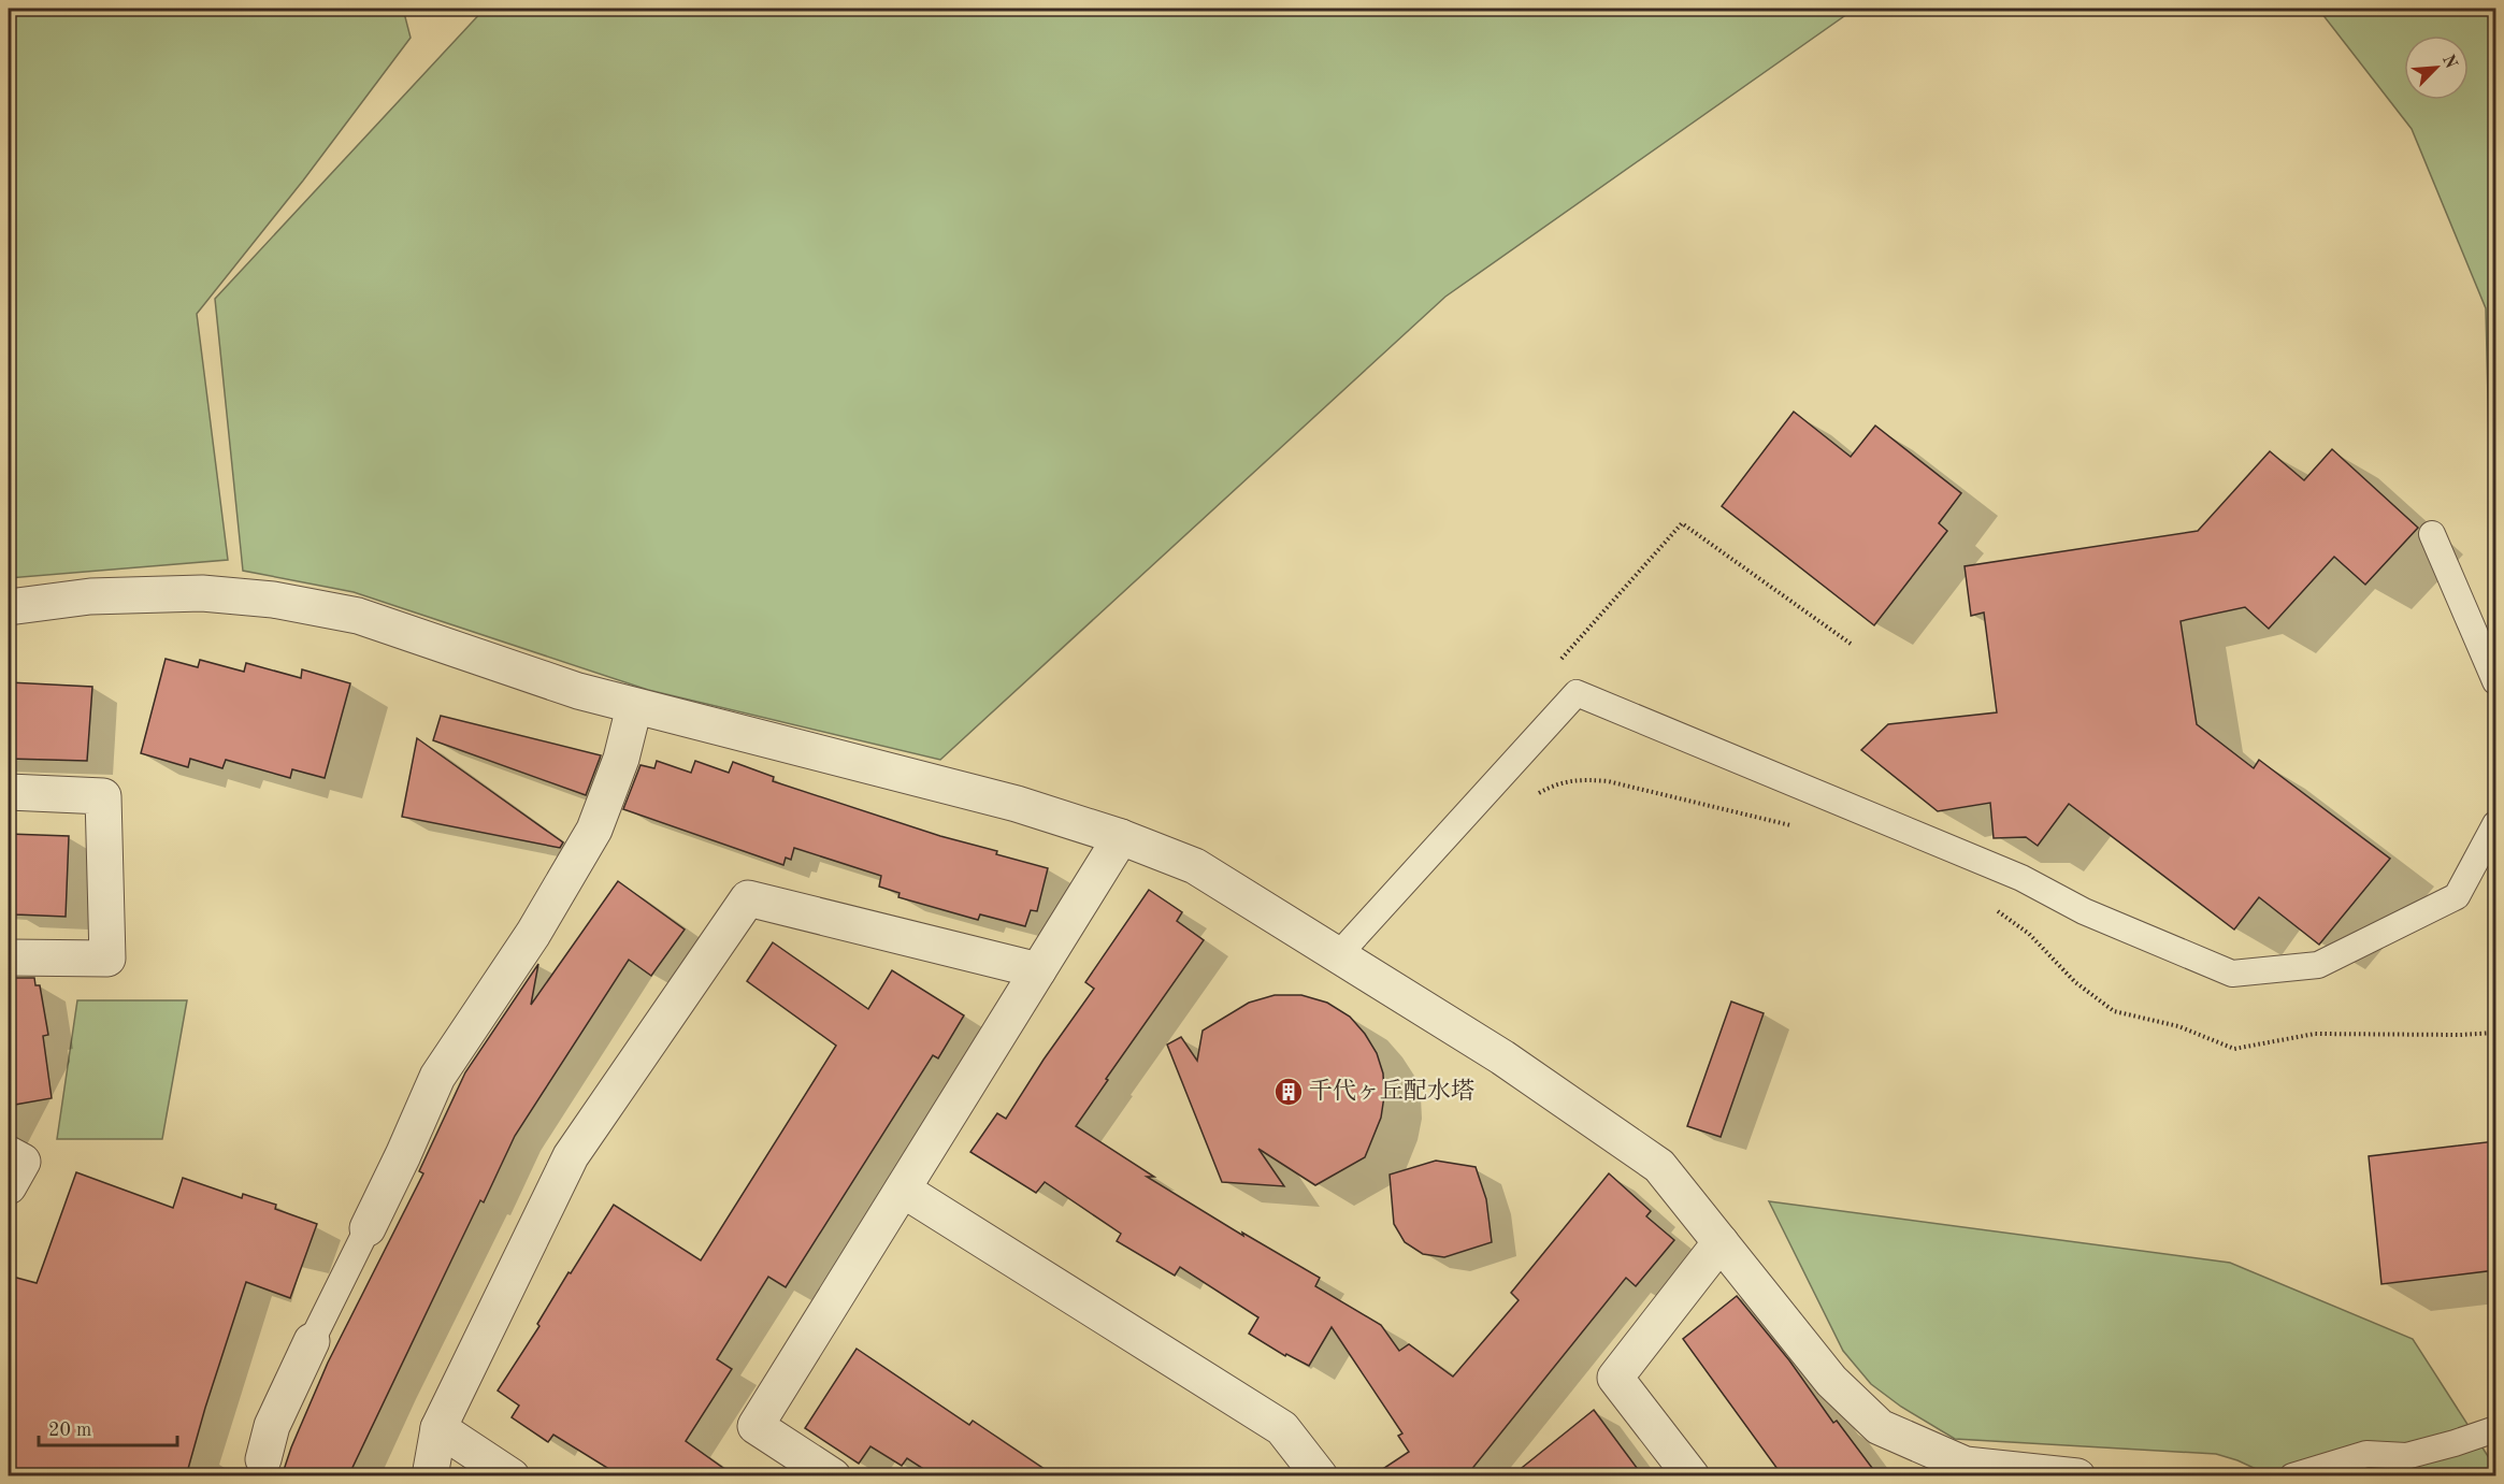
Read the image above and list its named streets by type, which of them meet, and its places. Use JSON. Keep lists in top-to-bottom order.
{
  "places": {
    "building": ["千代ヶ丘配水塔"]
  },
  "scale_bar": "20 m",
  "north": "top right"
}
